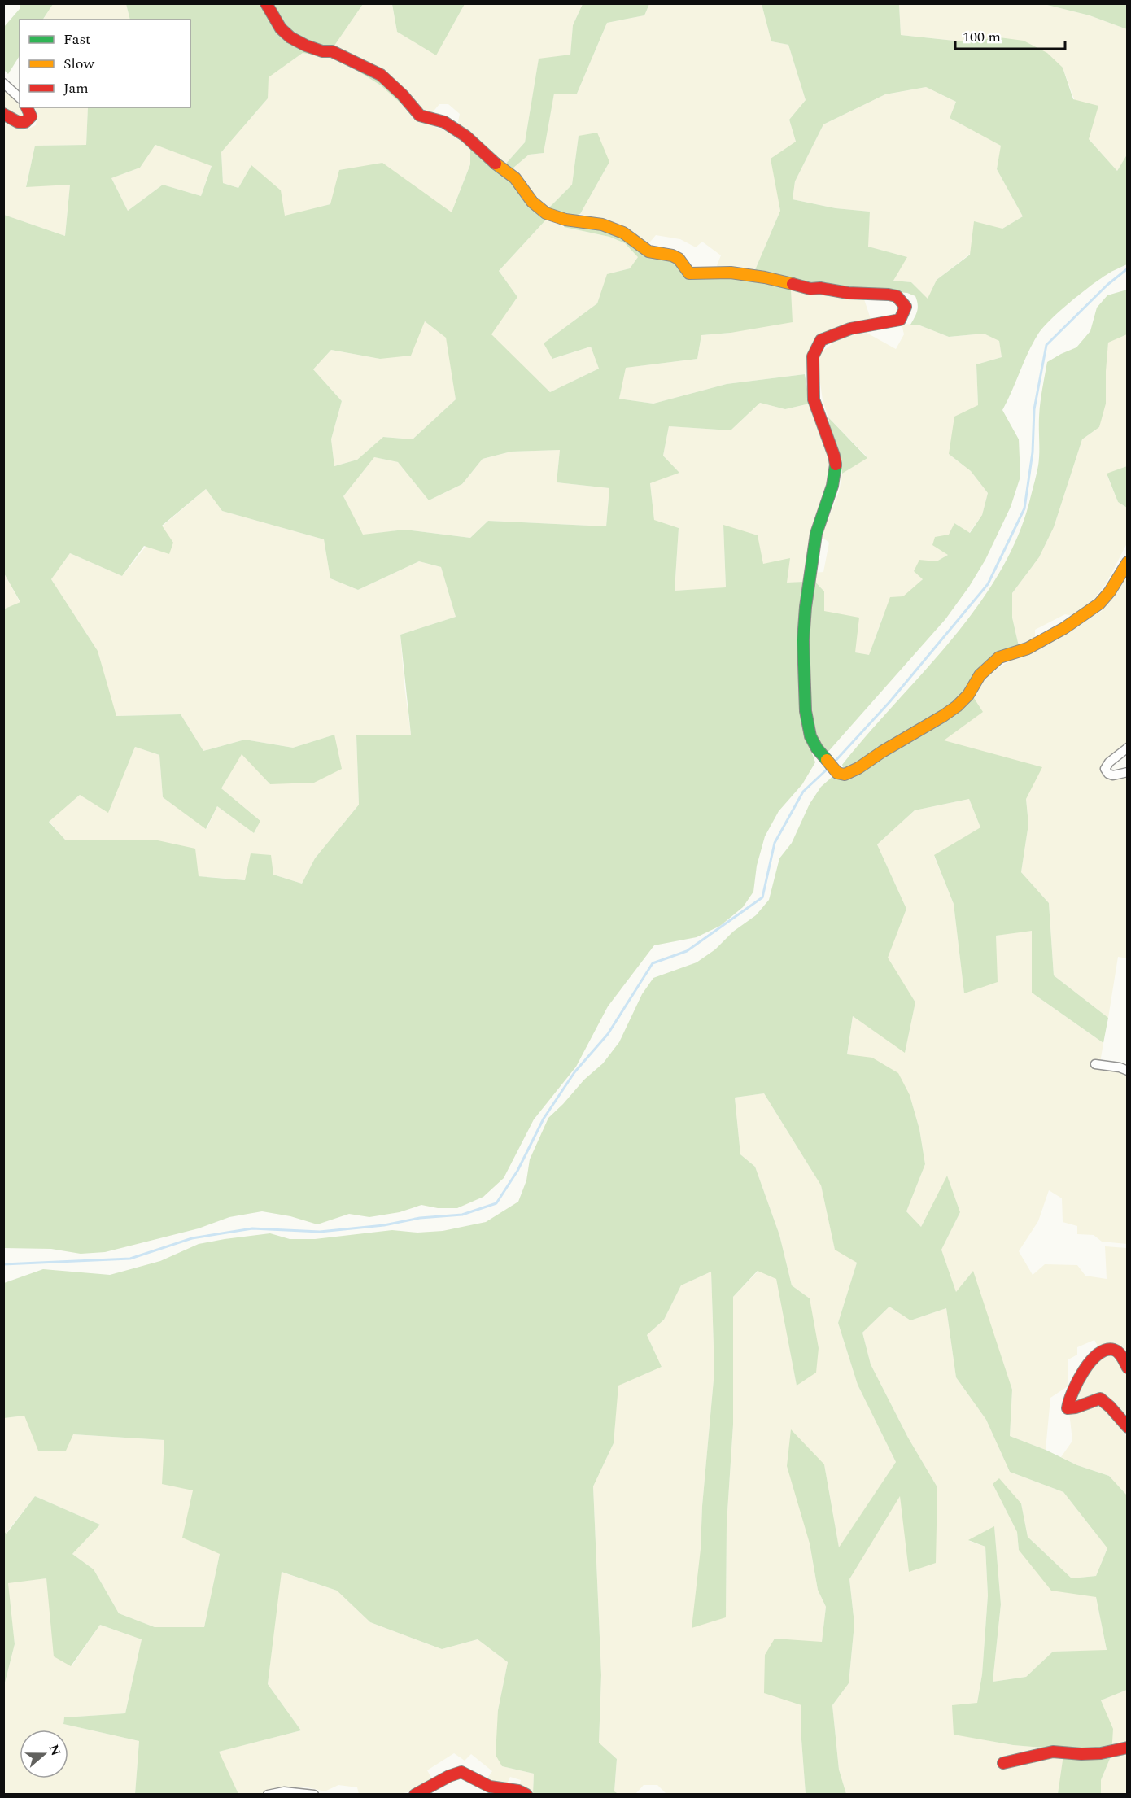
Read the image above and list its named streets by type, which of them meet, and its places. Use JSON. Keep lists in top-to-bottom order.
{
  "legend": ["Fast", "Slow", "Jam"],
  "scale_bar": "100 m",
  "north": "right"
}
